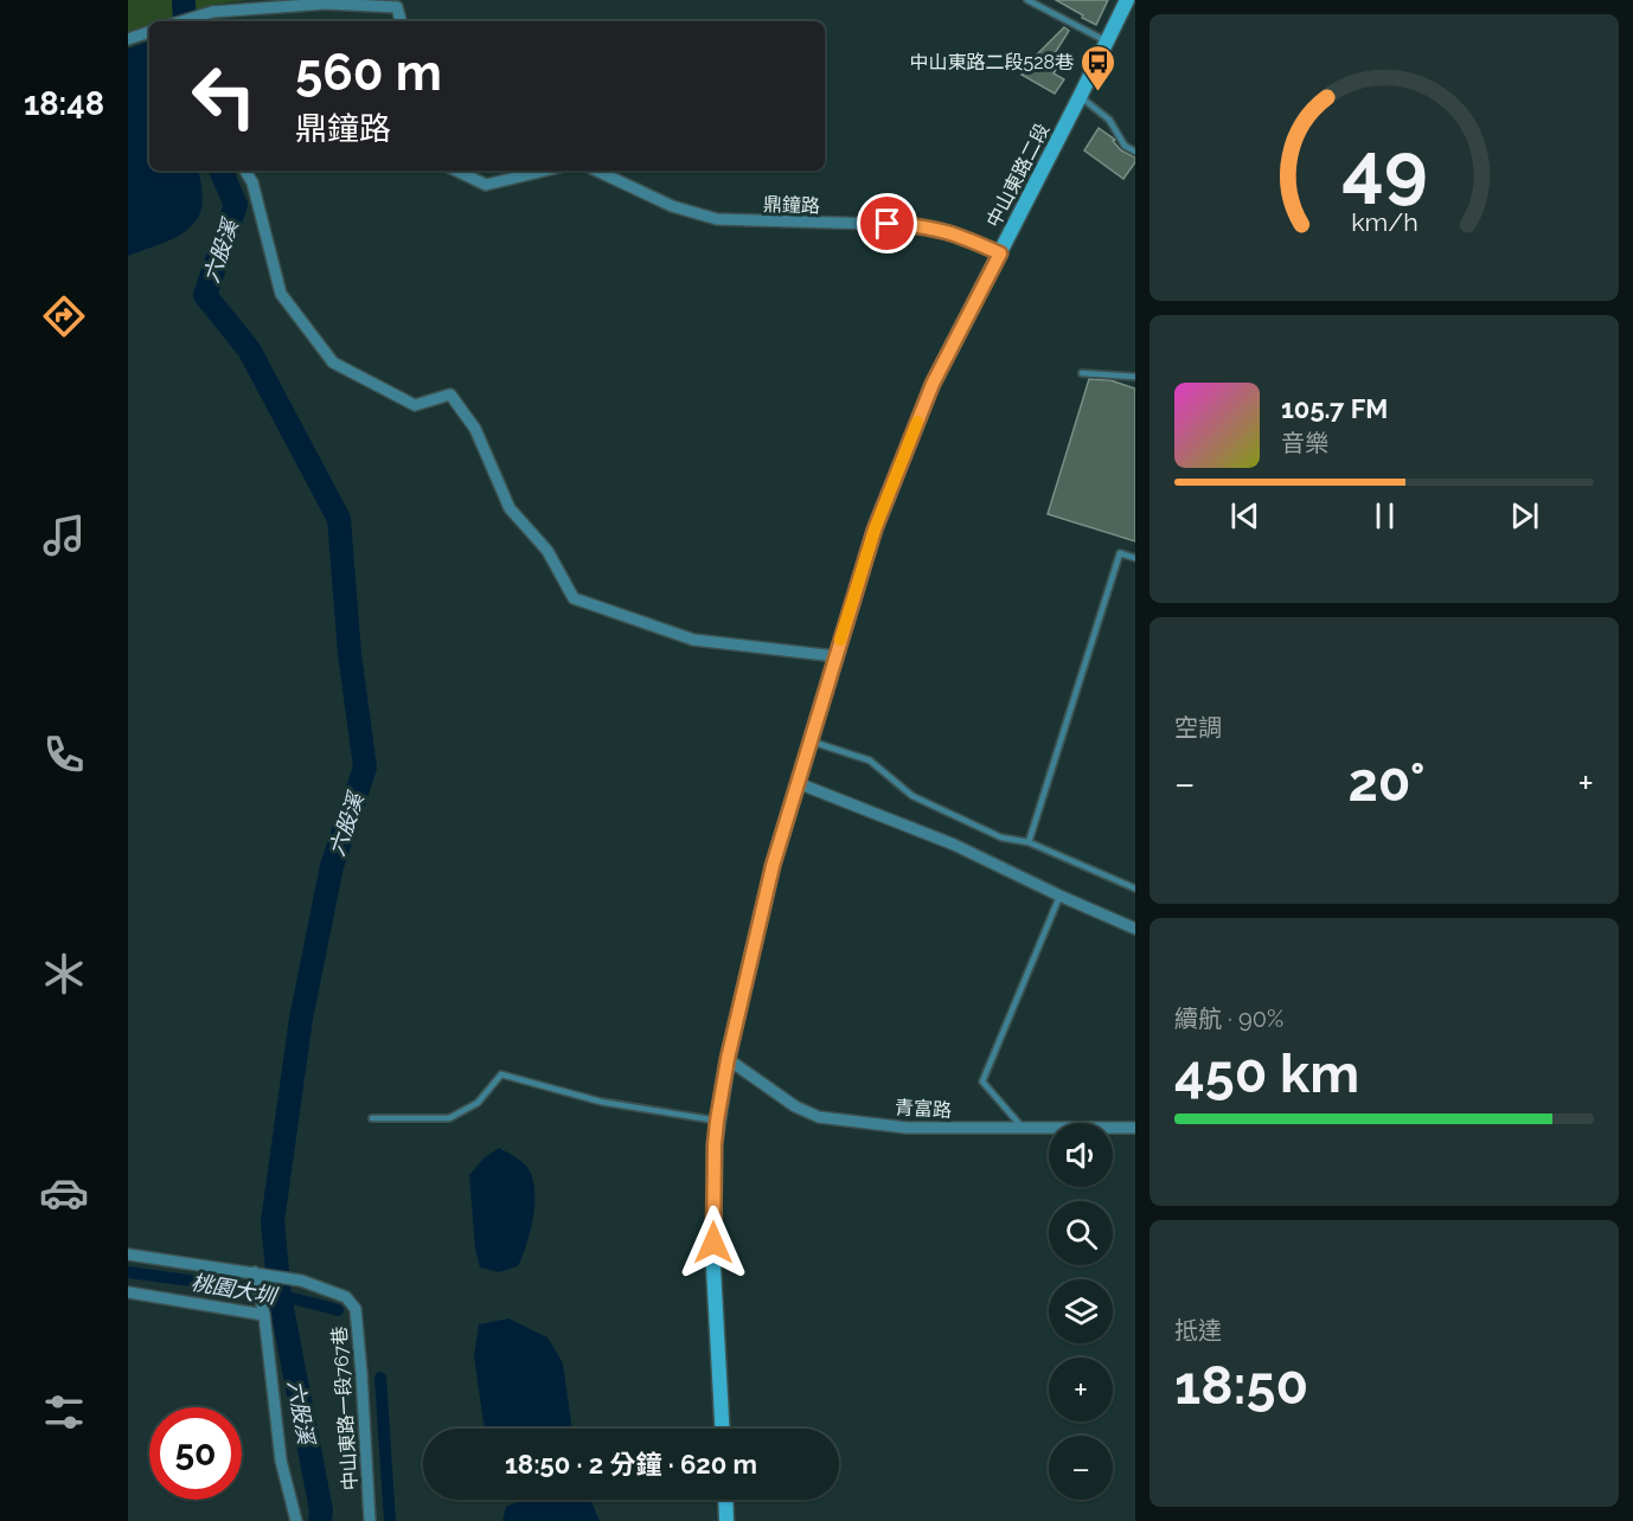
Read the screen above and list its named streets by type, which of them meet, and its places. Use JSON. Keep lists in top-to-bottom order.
{
  "streets": {
    "main road": ["中山東路二段"],
    "street": ["鼎鐘路", "青富路", "中山東路一段767巷"]
  },
  "crossings": [
    ["中山東路二段", "鼎鐘路"],
    ["中山東路二段", "青富路"]
  ],
  "water": ["六股溪", "桃園大圳"],
  "places": {
    "bus stop": ["中山東路二段528巷"]
  },
  "page": {
    "tabs": "18:48",
    "turn": ["560 m", "鼎鐘路"],
    "song": ["105.7 FM", "音樂"],
    "tile": [
      "空調",
      ["續航 · 90%", "450 km"],
      ["抵達", "18:50"]
    ],
    "heat": ["−", "20°", "+"],
    "map_buttons": ["+", "−"],
    "limit": "50",
    "trip": "18:50 · 2 分鐘 · 620 m",
    "gauge": ["49", "km/h"]
  }
}
